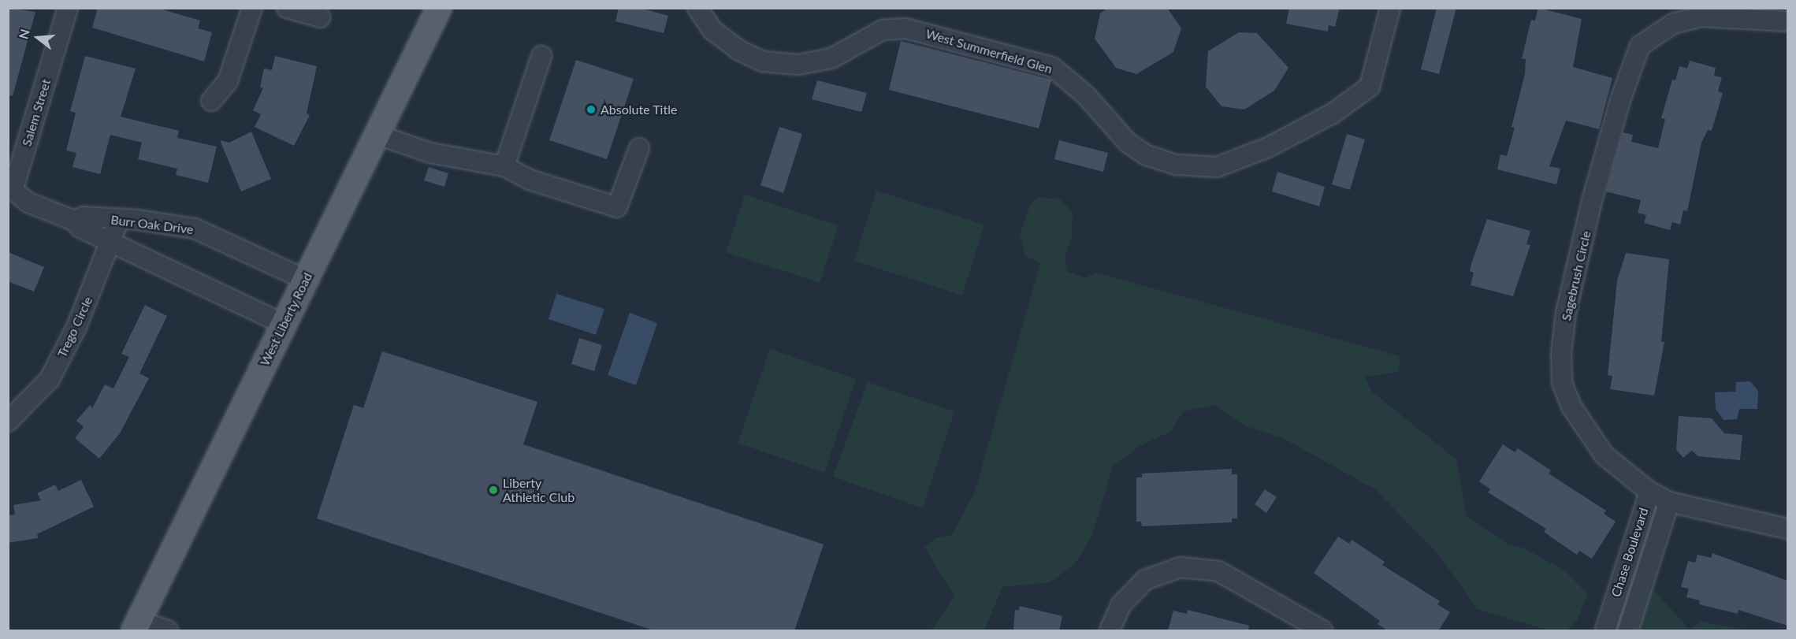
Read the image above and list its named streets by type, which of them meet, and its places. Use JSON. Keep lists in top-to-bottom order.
{
  "streets": {
    "main road": ["West Liberty Road"],
    "street": [
      "West Summerfield Glen",
      "Salem Street",
      "Burr Oak Drive",
      "Sagebrush Circle",
      "Trego Circle",
      "Chase Boulevard"
    ]
  },
  "crossings": [
    ["Salem Street", "Burr Oak Drive"],
    ["Burr Oak Drive", "West Liberty Road"],
    ["Burr Oak Drive", "Trego Circle"],
    ["Sagebrush Circle", "Chase Boulevard"]
  ],
  "places": ["Absolute Title", "Liberty Athletic Club"],
  "north": "left"
}
